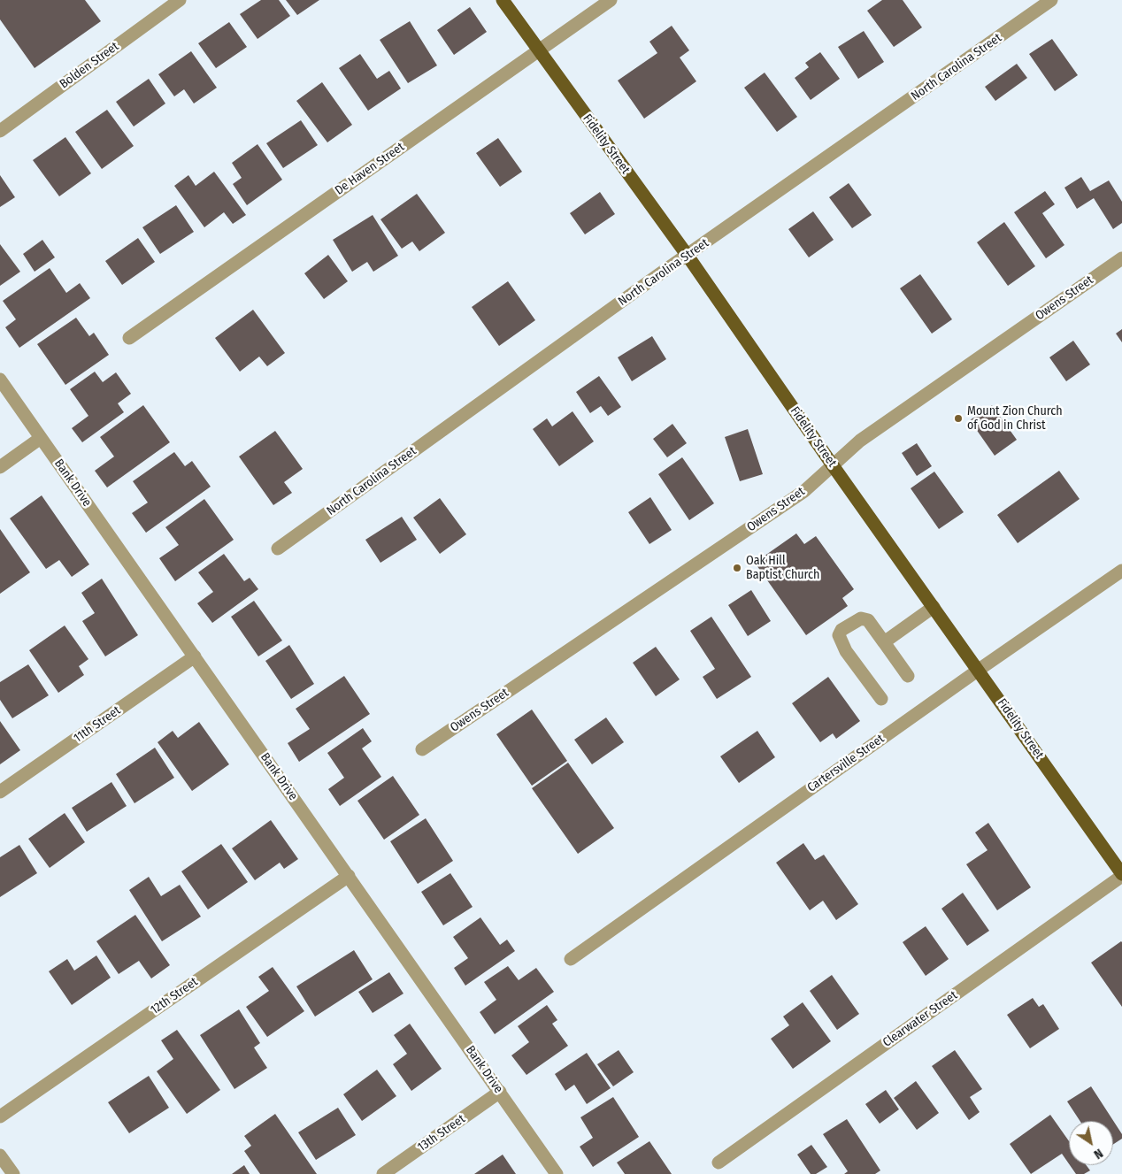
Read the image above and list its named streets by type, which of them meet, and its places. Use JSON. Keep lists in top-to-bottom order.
{
  "streets": {
    "main road": ["Fidelity Street"],
    "street": [
      "Bolden Street",
      "North Carolina Street",
      "De Haven Street",
      "Owens Street",
      "Bank Drive",
      "11th Street",
      "Cartersville Street",
      "12th Street",
      "Clearwater Street",
      "13th Street"
    ]
  },
  "crossings": [
    ["North Carolina Street", "Fidelity Street"],
    ["Fidelity Street", "De Haven Street"],
    ["Fidelity Street", "Owens Street"],
    ["Fidelity Street", "Cartersville Street"],
    ["Fidelity Street", "Clearwater Street"],
    ["Bank Drive", "11th Street"],
    ["Bank Drive", "12th Street"],
    ["Bank Drive", "13th Street"]
  ],
  "places": ["Mount Zion Church of God in Christ", "Oak Hill Baptist Church"],
  "north": "bottom right"
}
